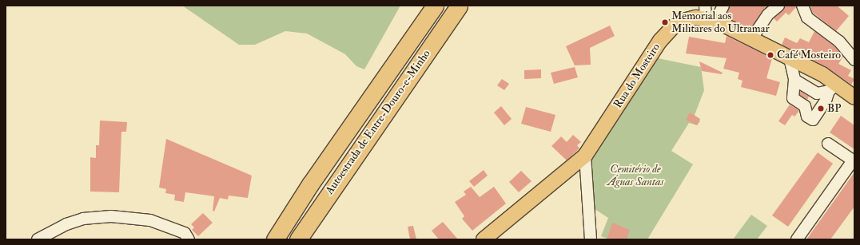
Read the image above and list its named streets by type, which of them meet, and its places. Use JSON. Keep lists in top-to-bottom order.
{
  "streets": {
    "highway": ["Autoestrada de Entre-Douro-e-Minho"],
    "main road": ["Rua do Mosteiro"]
  },
  "parks": ["Cemitério de Águas Santas"],
  "places": ["Memorial aos Militares do Ultramar", "Café Mosteiro", "BP"]
}
